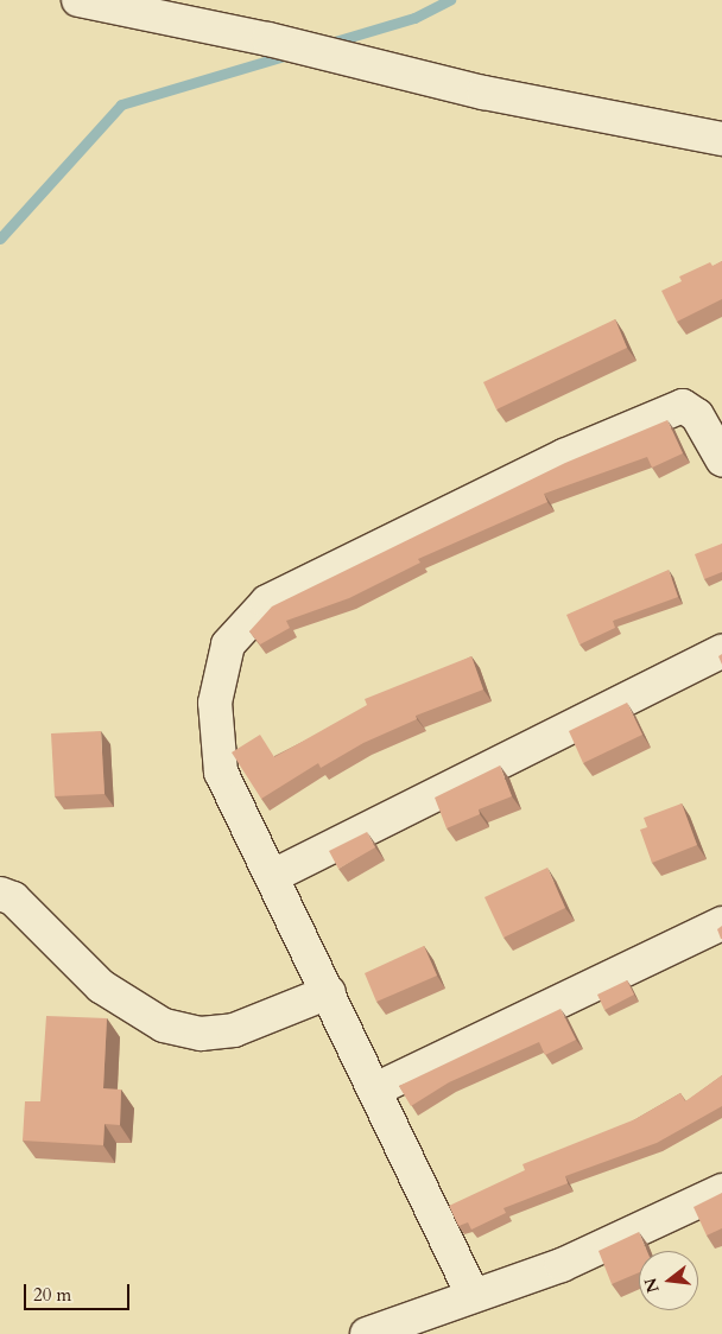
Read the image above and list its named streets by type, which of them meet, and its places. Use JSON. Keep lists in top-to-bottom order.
{
  "scale_bar": "20 m",
  "north": "left"
}
